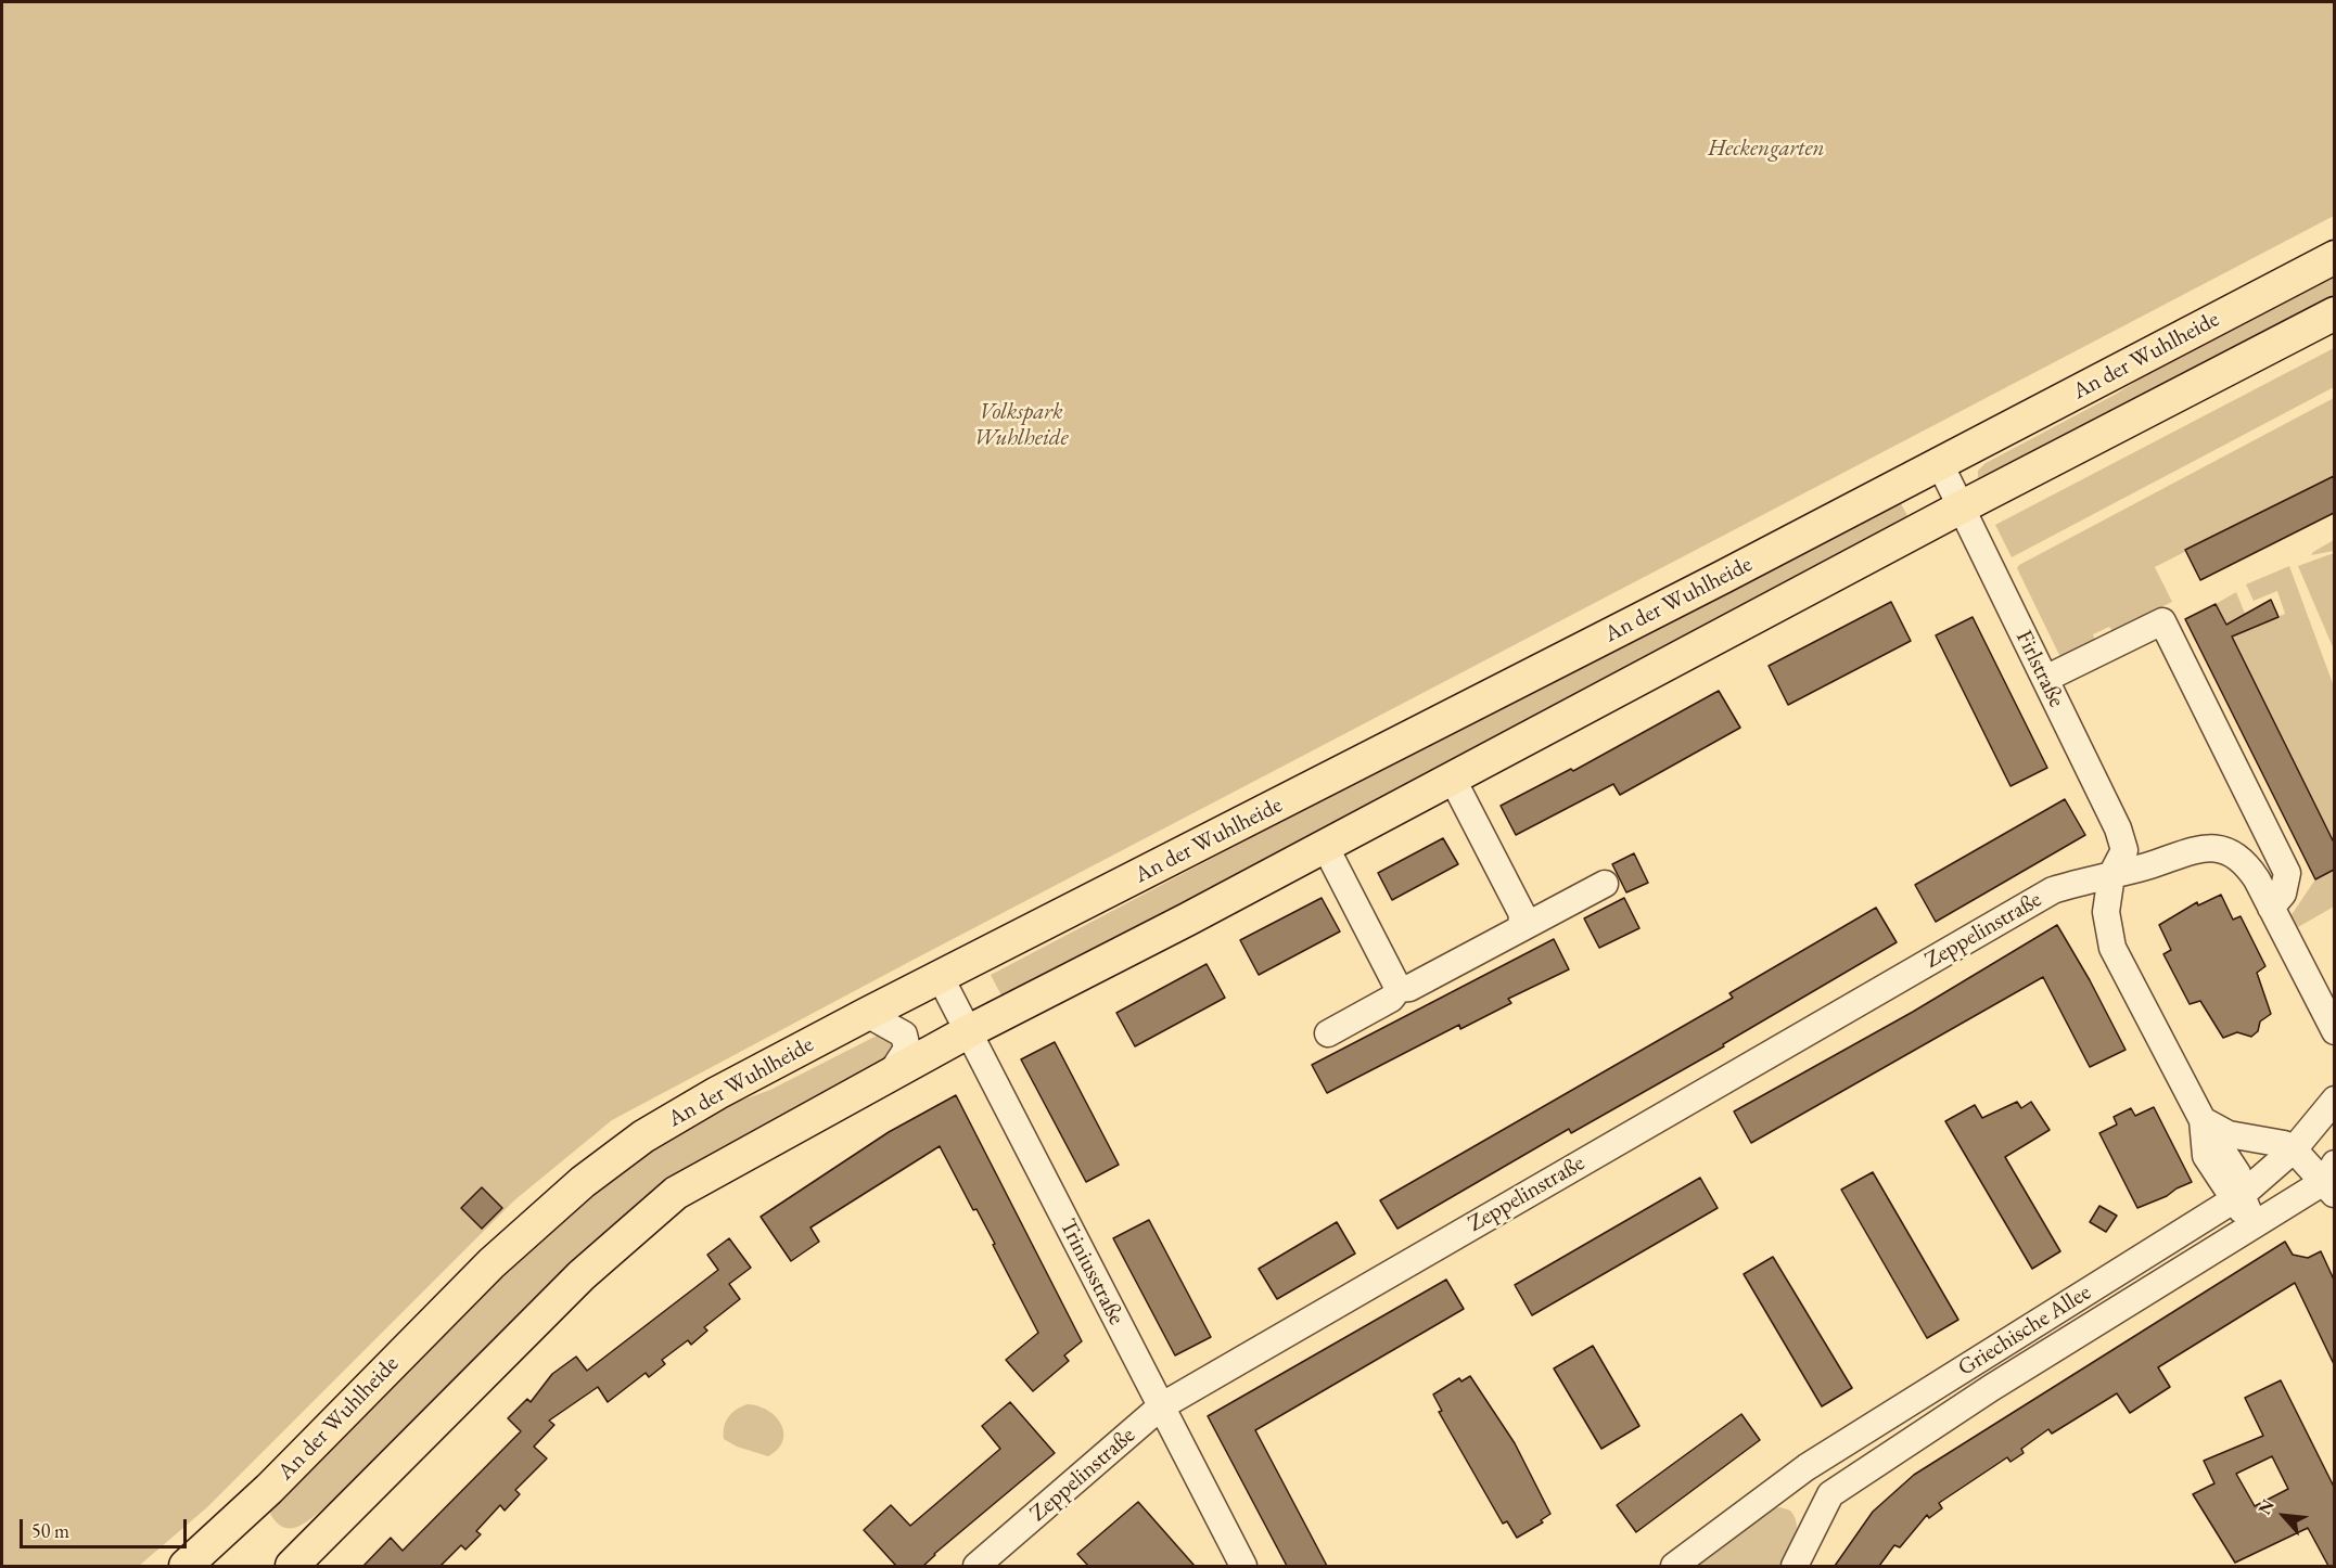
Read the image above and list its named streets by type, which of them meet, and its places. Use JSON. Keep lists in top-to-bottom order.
{
  "streets": {
    "main road": ["An der Wuhlheide"],
    "street": [
      "Firlstraße",
      "Zeppelinstraße",
      "Triniusstraße",
      "Griechische Allee"
    ]
  },
  "crossings": [
    ["An der Wuhlheide", "Firlstraße"],
    ["An der Wuhlheide", "Triniusstraße"],
    ["Firlstraße", "Zeppelinstraße"],
    ["Firlstraße", "Griechische Allee"],
    ["Zeppelinstraße", "Triniusstraße"]
  ],
  "parks": ["Heckengarten", "Volkspark Wuhlheide"],
  "scale_bar": "50 m",
  "north": "top left"
}
